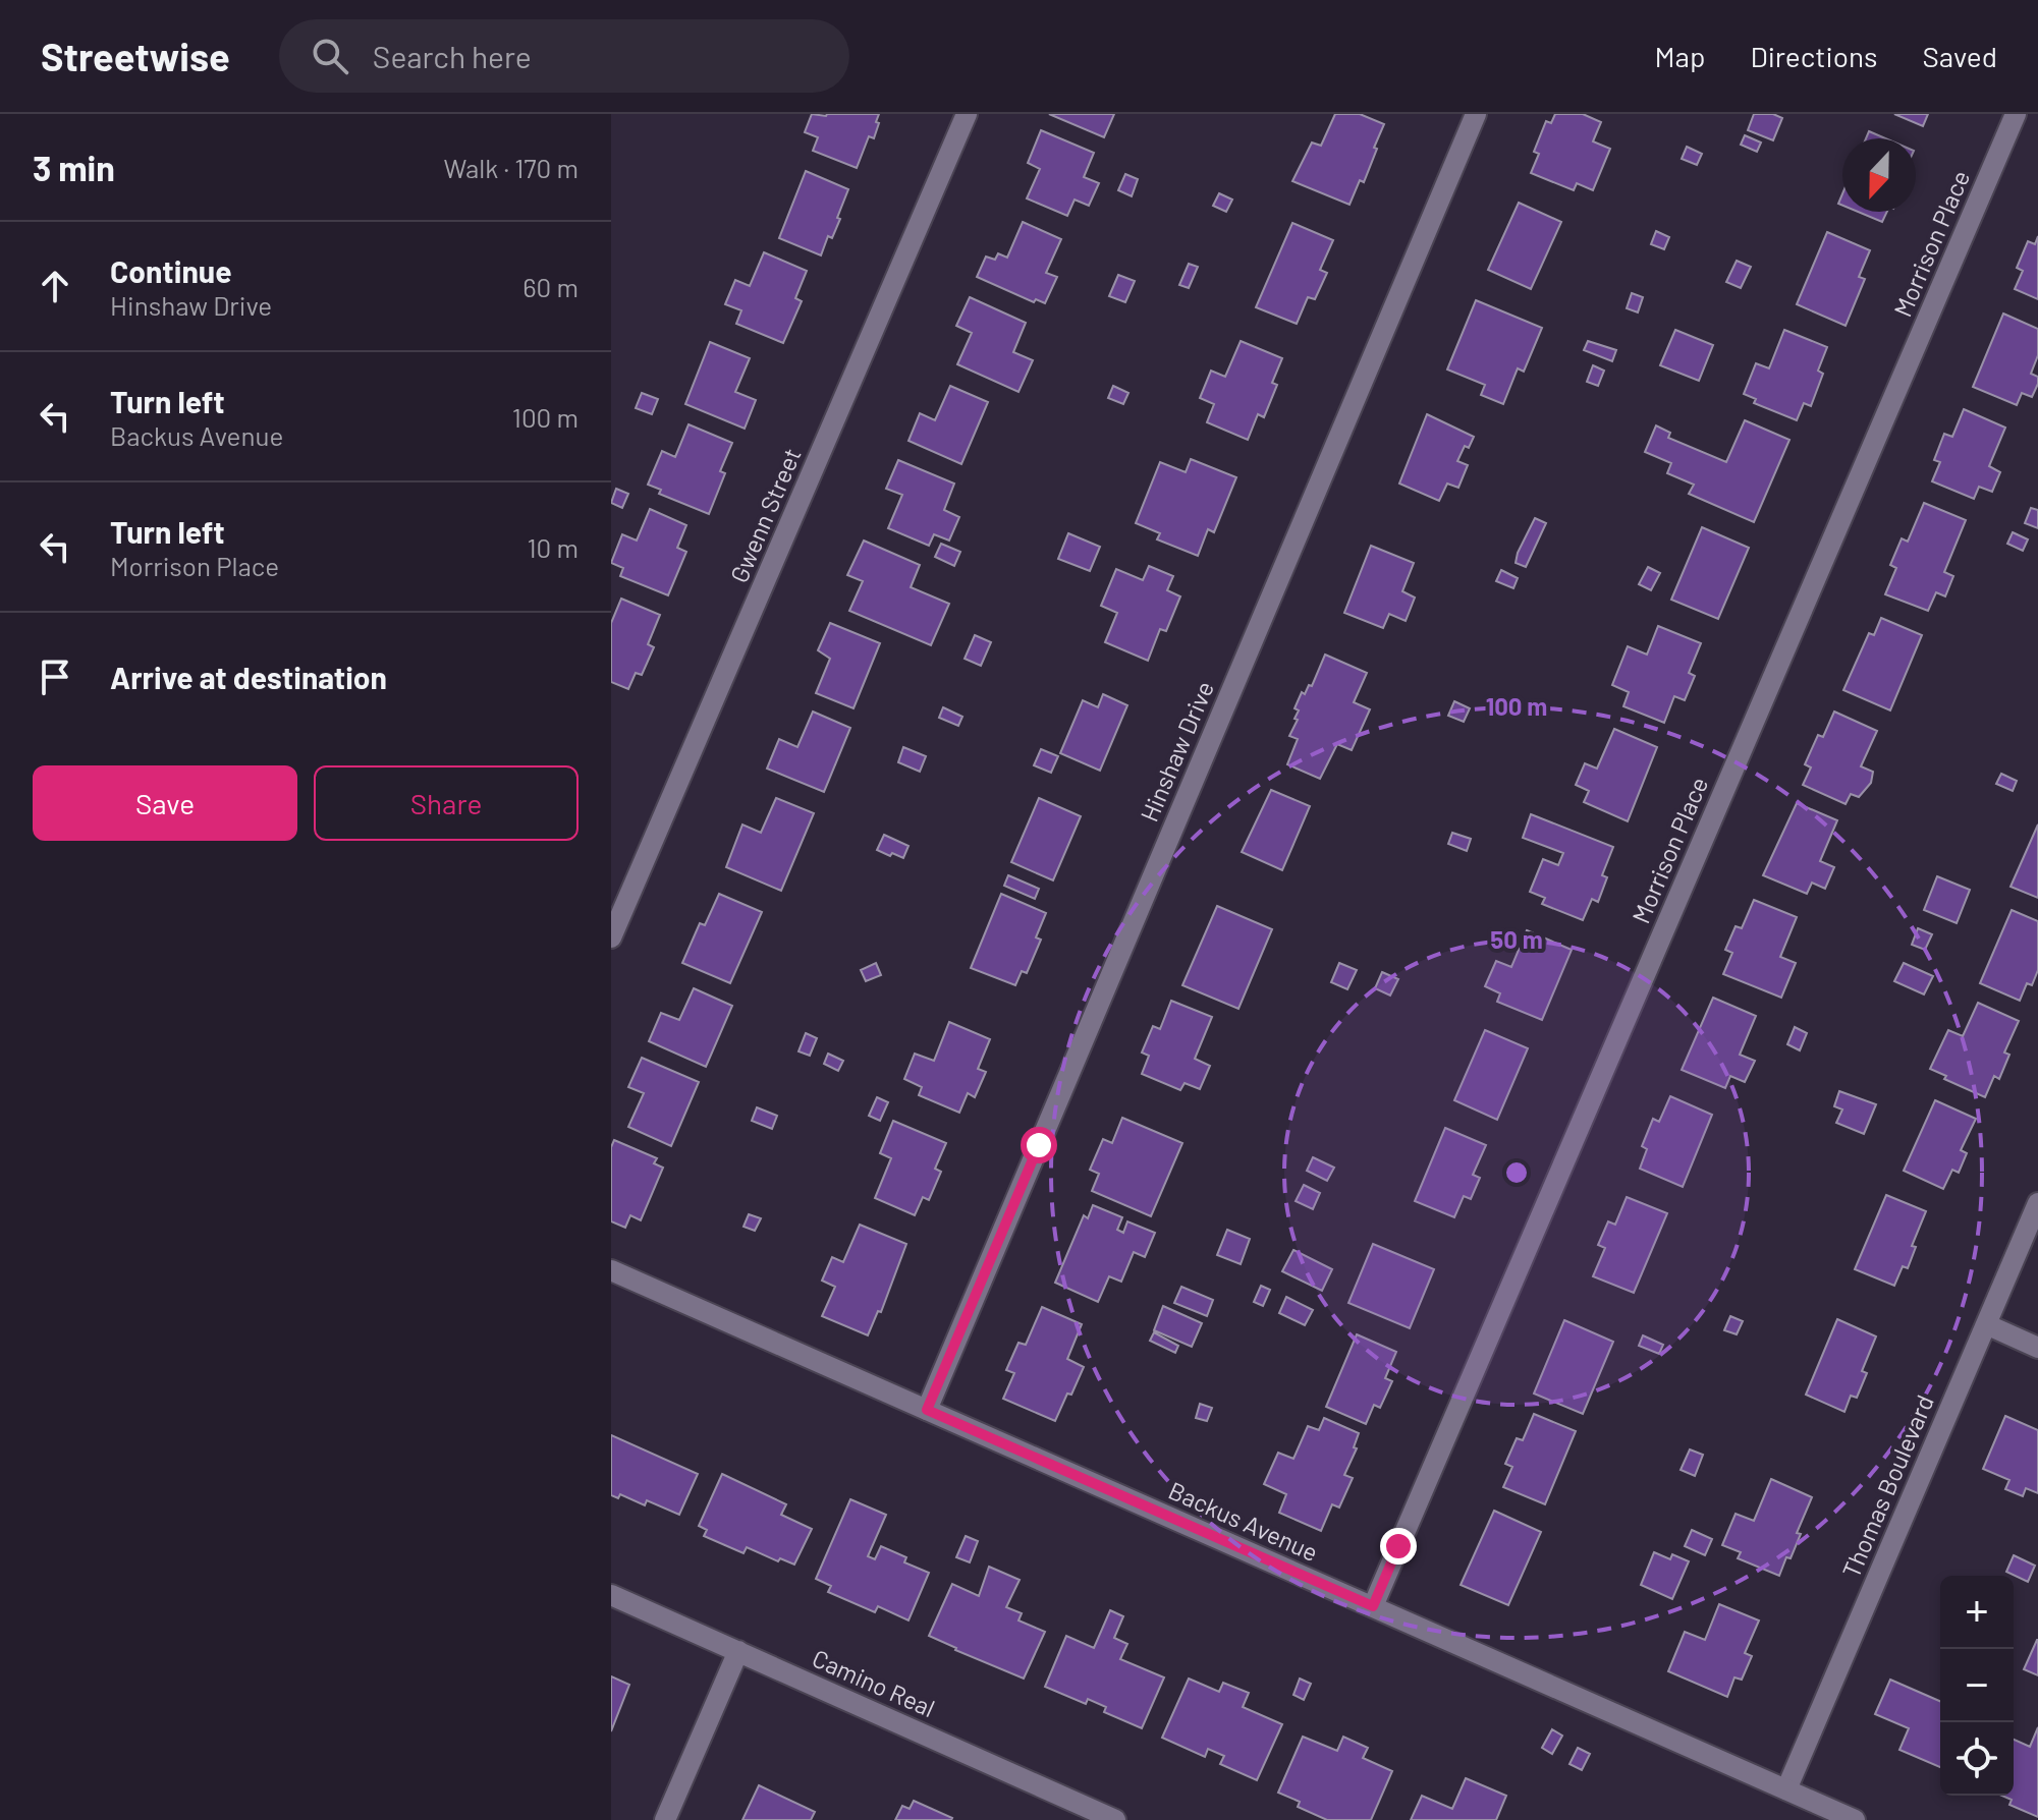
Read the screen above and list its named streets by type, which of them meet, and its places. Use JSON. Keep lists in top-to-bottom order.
{
  "streets": {
    "street": [
      "Morrison Place",
      "Gwenn Street",
      "Hinshaw Drive",
      "Thomas Boulevard",
      "Backus Avenue",
      "Camino Real"
    ]
  },
  "crossings": [
    ["Morrison Place", "Backus Avenue"],
    ["Hinshaw Drive", "Backus Avenue"],
    ["Thomas Boulevard", "Backus Avenue"]
  ],
  "north": "bottom",
  "page": {
    "header": "Streetwise",
    "search": "Search here",
    "nav": ["Map", "Directions", "Saved"],
    "heading": ["3 min", "Walk · 170 m"],
    "list": [
      ["Continue", "Hinshaw Drive", "60 m"],
      ["Turn left", "Backus Avenue", "100 m"],
      ["Turn left", "Morrison Place", "10 m"],
      "Arrive at destination"
    ],
    "buttons": ["Save", "Share"],
    "map_buttons": ["+", "−"]
  },
  "rings": ["100 m", "50 m"]
}
